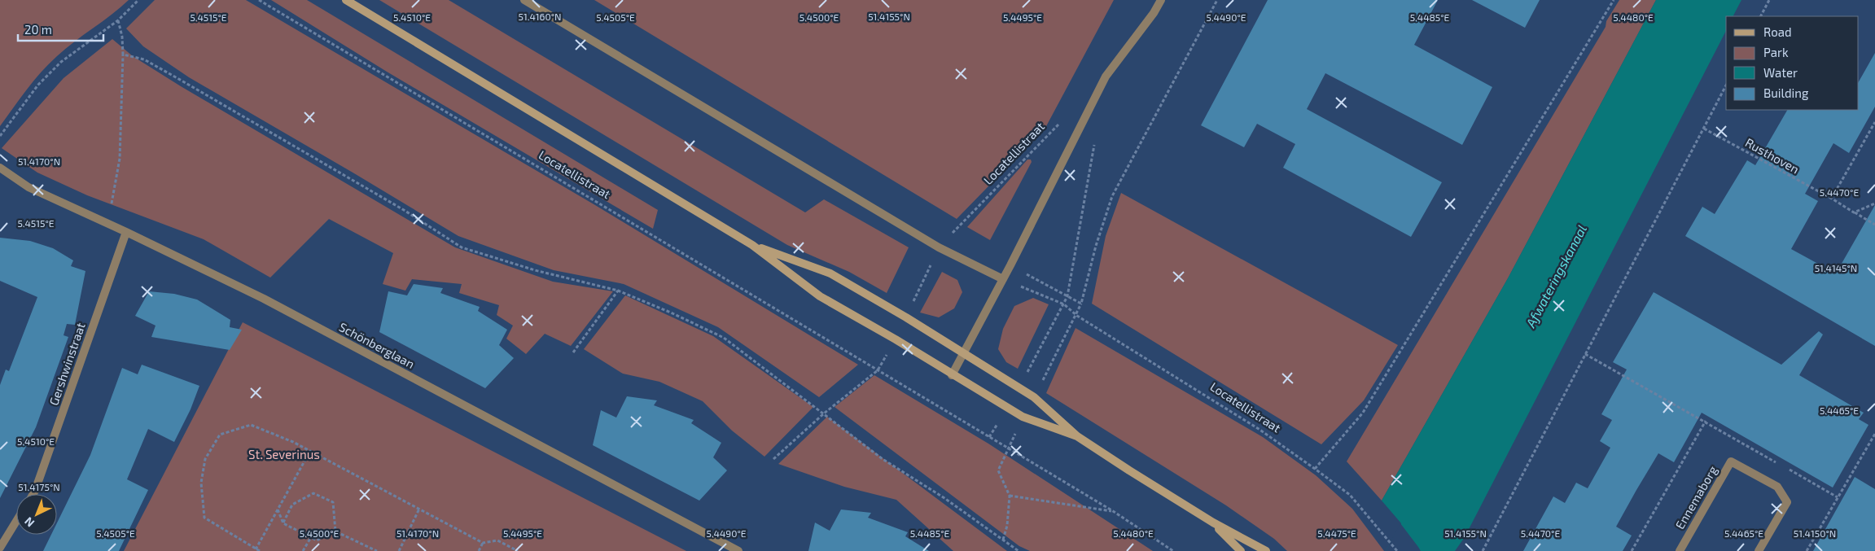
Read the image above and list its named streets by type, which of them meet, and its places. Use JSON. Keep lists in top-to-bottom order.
{
  "streets": {
    "street": ["Schönberglaan", "Gershwinstraat", "Ennemaborg"],
    "path": ["Locatellistraat", "Rusthoven"]
  },
  "crossings": [
    ["Schönberglaan", "Gershwinstraat"]
  ],
  "water": ["Afwateringskanaal"],
  "parks": ["St. Severinus"],
  "legend": [
    "Road",
    "Park",
    "Water",
    "Building"
  ],
  "scale_bar": "20 m",
  "north": "bottom left",
  "coordinates": [
    "51.4160°N",
    "51.4155°N",
    "5.4515°E",
    "5.4510°E",
    "5.4505°E",
    "5.4500°E",
    "5.4495°E",
    "5.4485°E",
    "5.4480°E",
    "5.4490°E",
    "51.4170°N",
    "5.4470°E",
    "51.4145°N",
    "5.4465°E",
    "51.4175°N",
    "5.4475°E",
    "51.4150°N"
  ]
}
